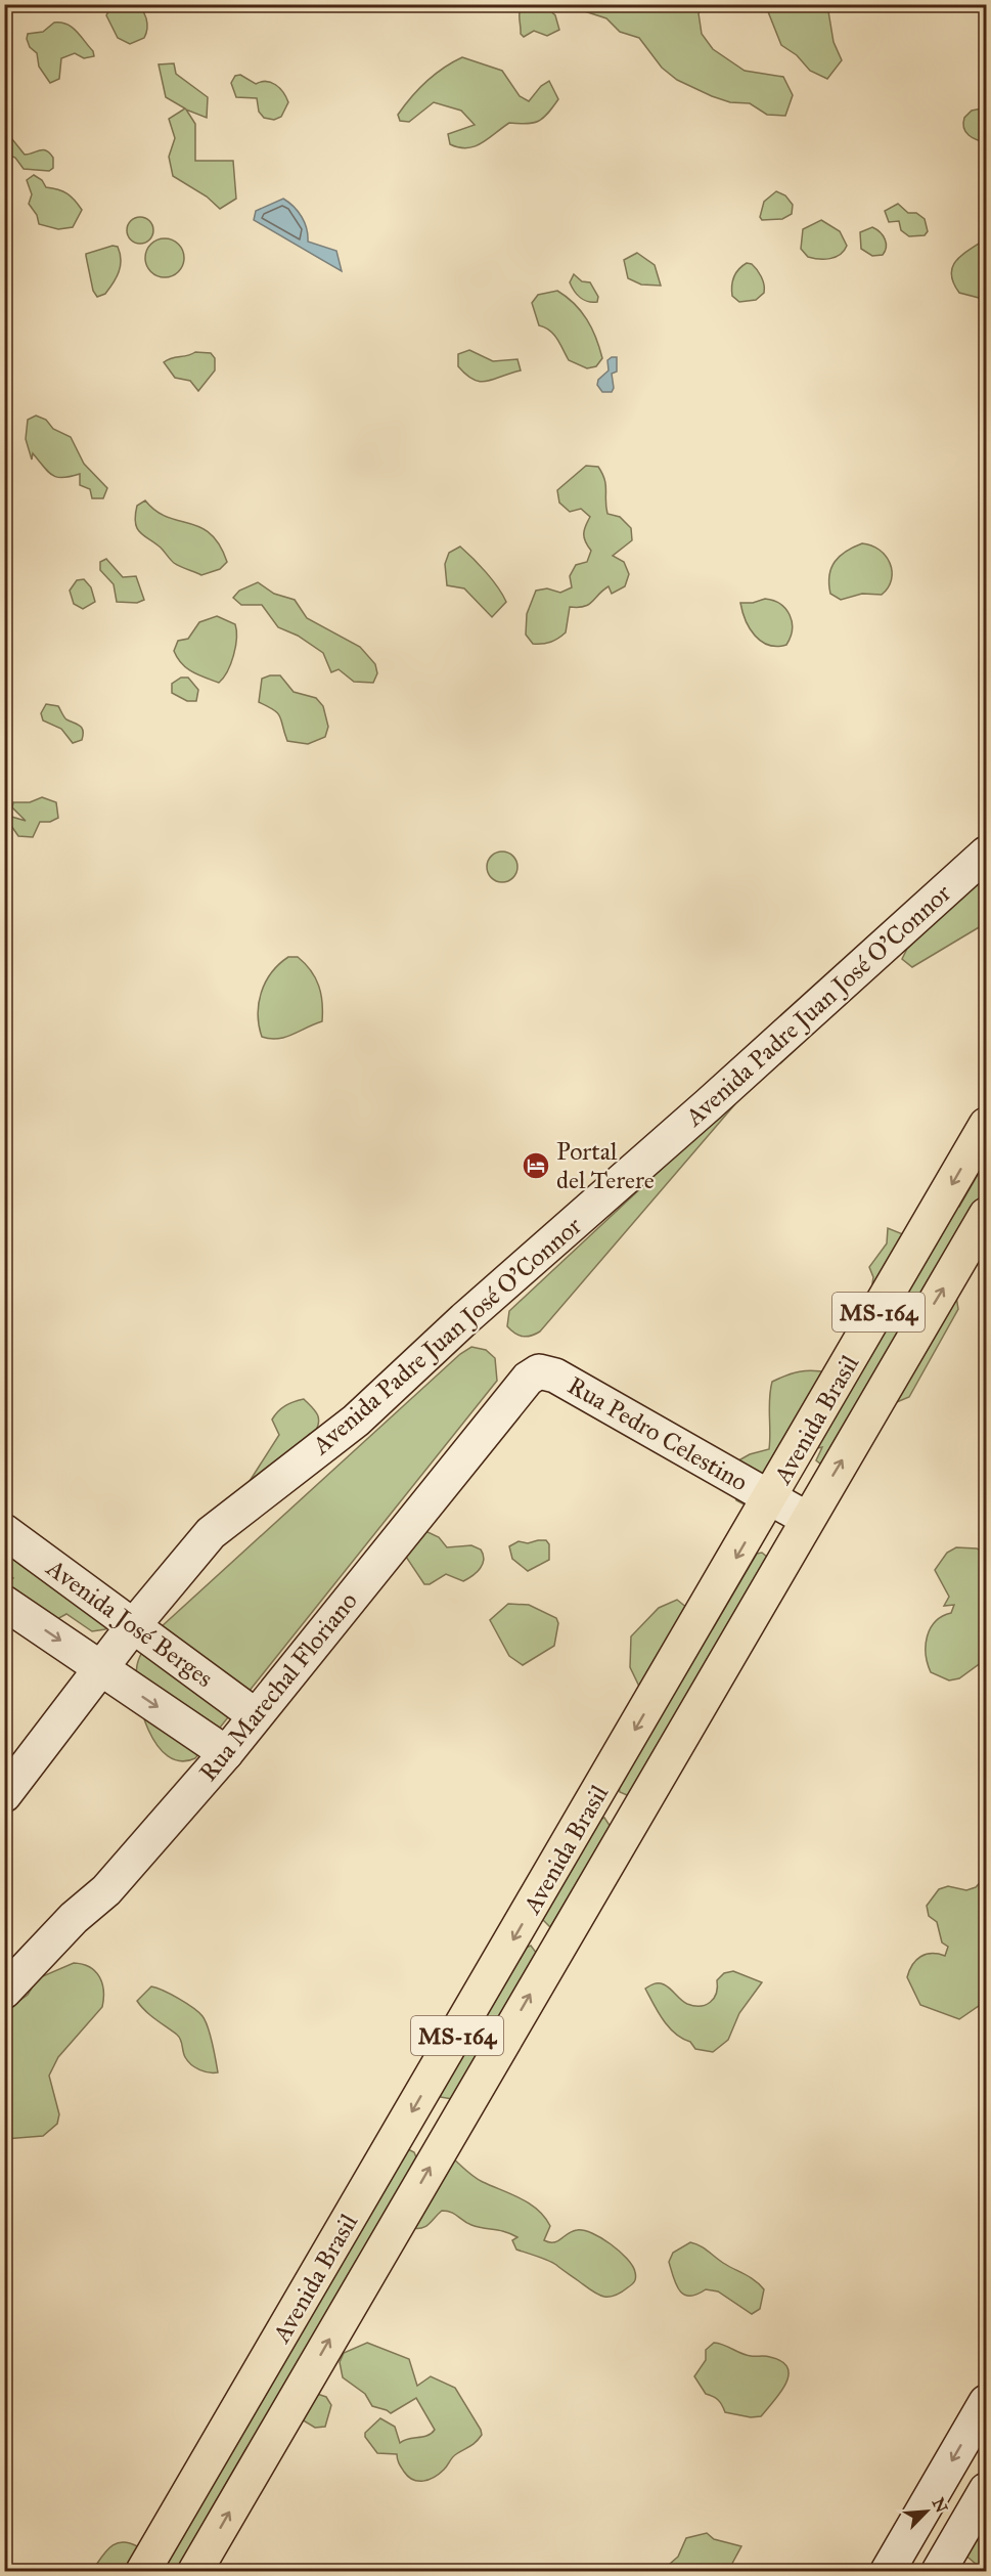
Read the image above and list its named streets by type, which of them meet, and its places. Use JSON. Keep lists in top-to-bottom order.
{
  "streets": {
    "main road": [
      "Avenida Padre Juan José O'Connor",
      "MS-164",
      "Avenida Brasil",
      "Rua Pedro Celestino",
      "Avenida José Berges",
      "Rua Marechal Floriano"
    ]
  },
  "crossings": [
    ["Avenida Padre Juan José O'Connor", "Avenida José Berges"],
    ["Avenida Brasil", "Rua Pedro Celestino"],
    ["Rua Pedro Celestino", "Rua Marechal Floriano"],
    ["Avenida José Berges", "Rua Marechal Floriano"]
  ],
  "places": {
    "hotel": ["Portal del Terere"]
  },
  "north": "top right"
}
